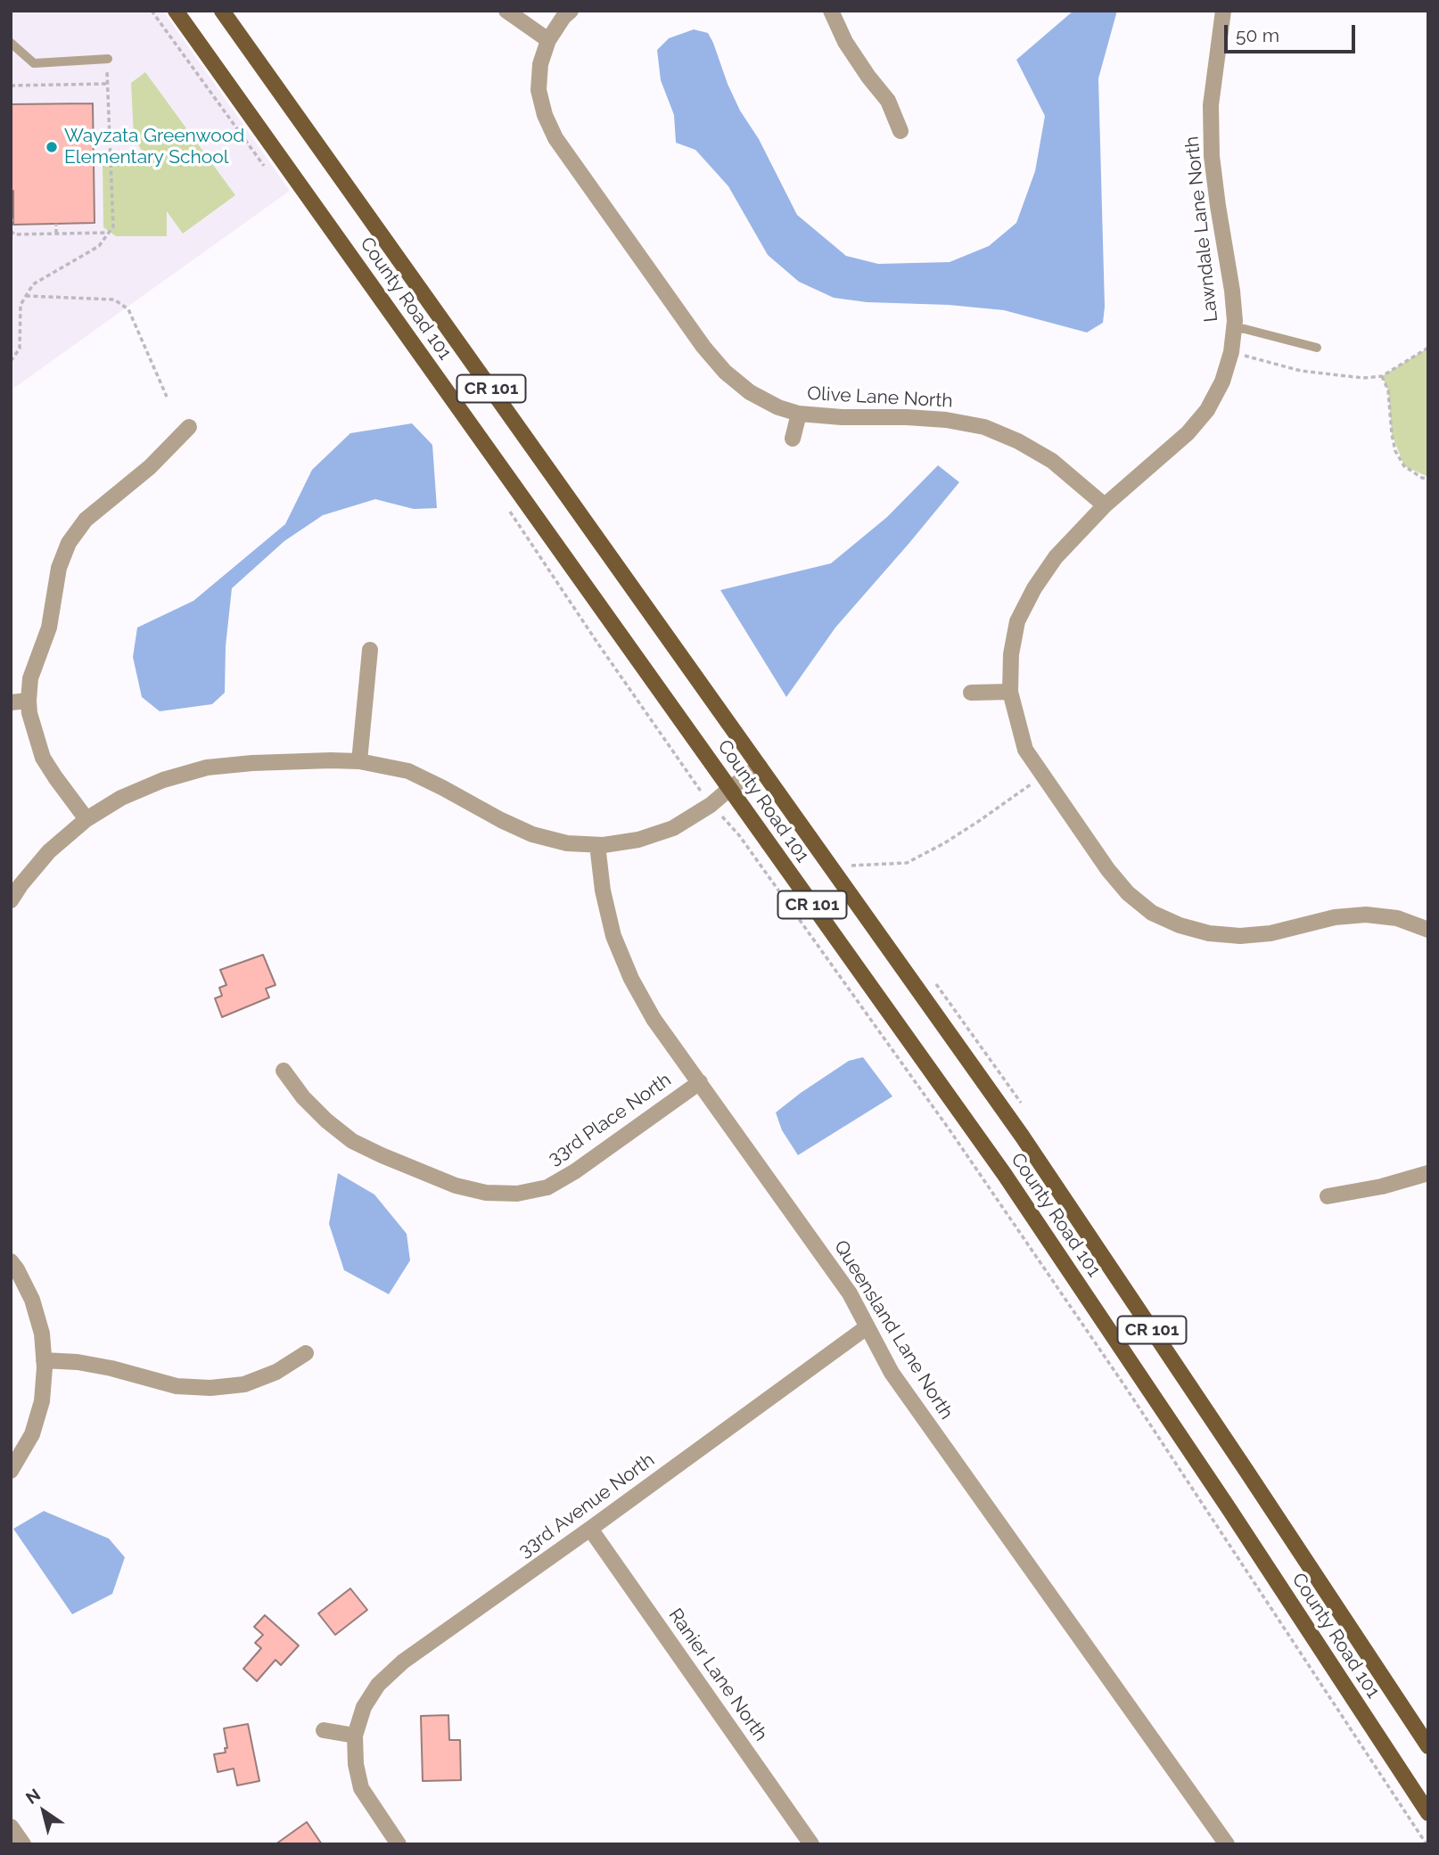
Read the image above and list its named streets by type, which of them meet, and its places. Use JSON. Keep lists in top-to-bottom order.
{
  "streets": {
    "main road": ["County Road 101", "CR 101"],
    "street": [
      "Lawndale Lane North",
      "Olive Lane North",
      "33rd Place North",
      "Queensland Lane North",
      "33rd Avenue North",
      "Ranier Lane North"
    ]
  },
  "crossings": [
    ["Lawndale Lane North", "Olive Lane North"],
    ["33rd Place North", "Queensland Lane North"],
    ["Queensland Lane North", "33rd Avenue North"],
    ["33rd Avenue North", "Ranier Lane North"]
  ],
  "places": ["Wayzata Greenwood Elementary School"],
  "scale_bar": "50 m",
  "north": "top left"
}
